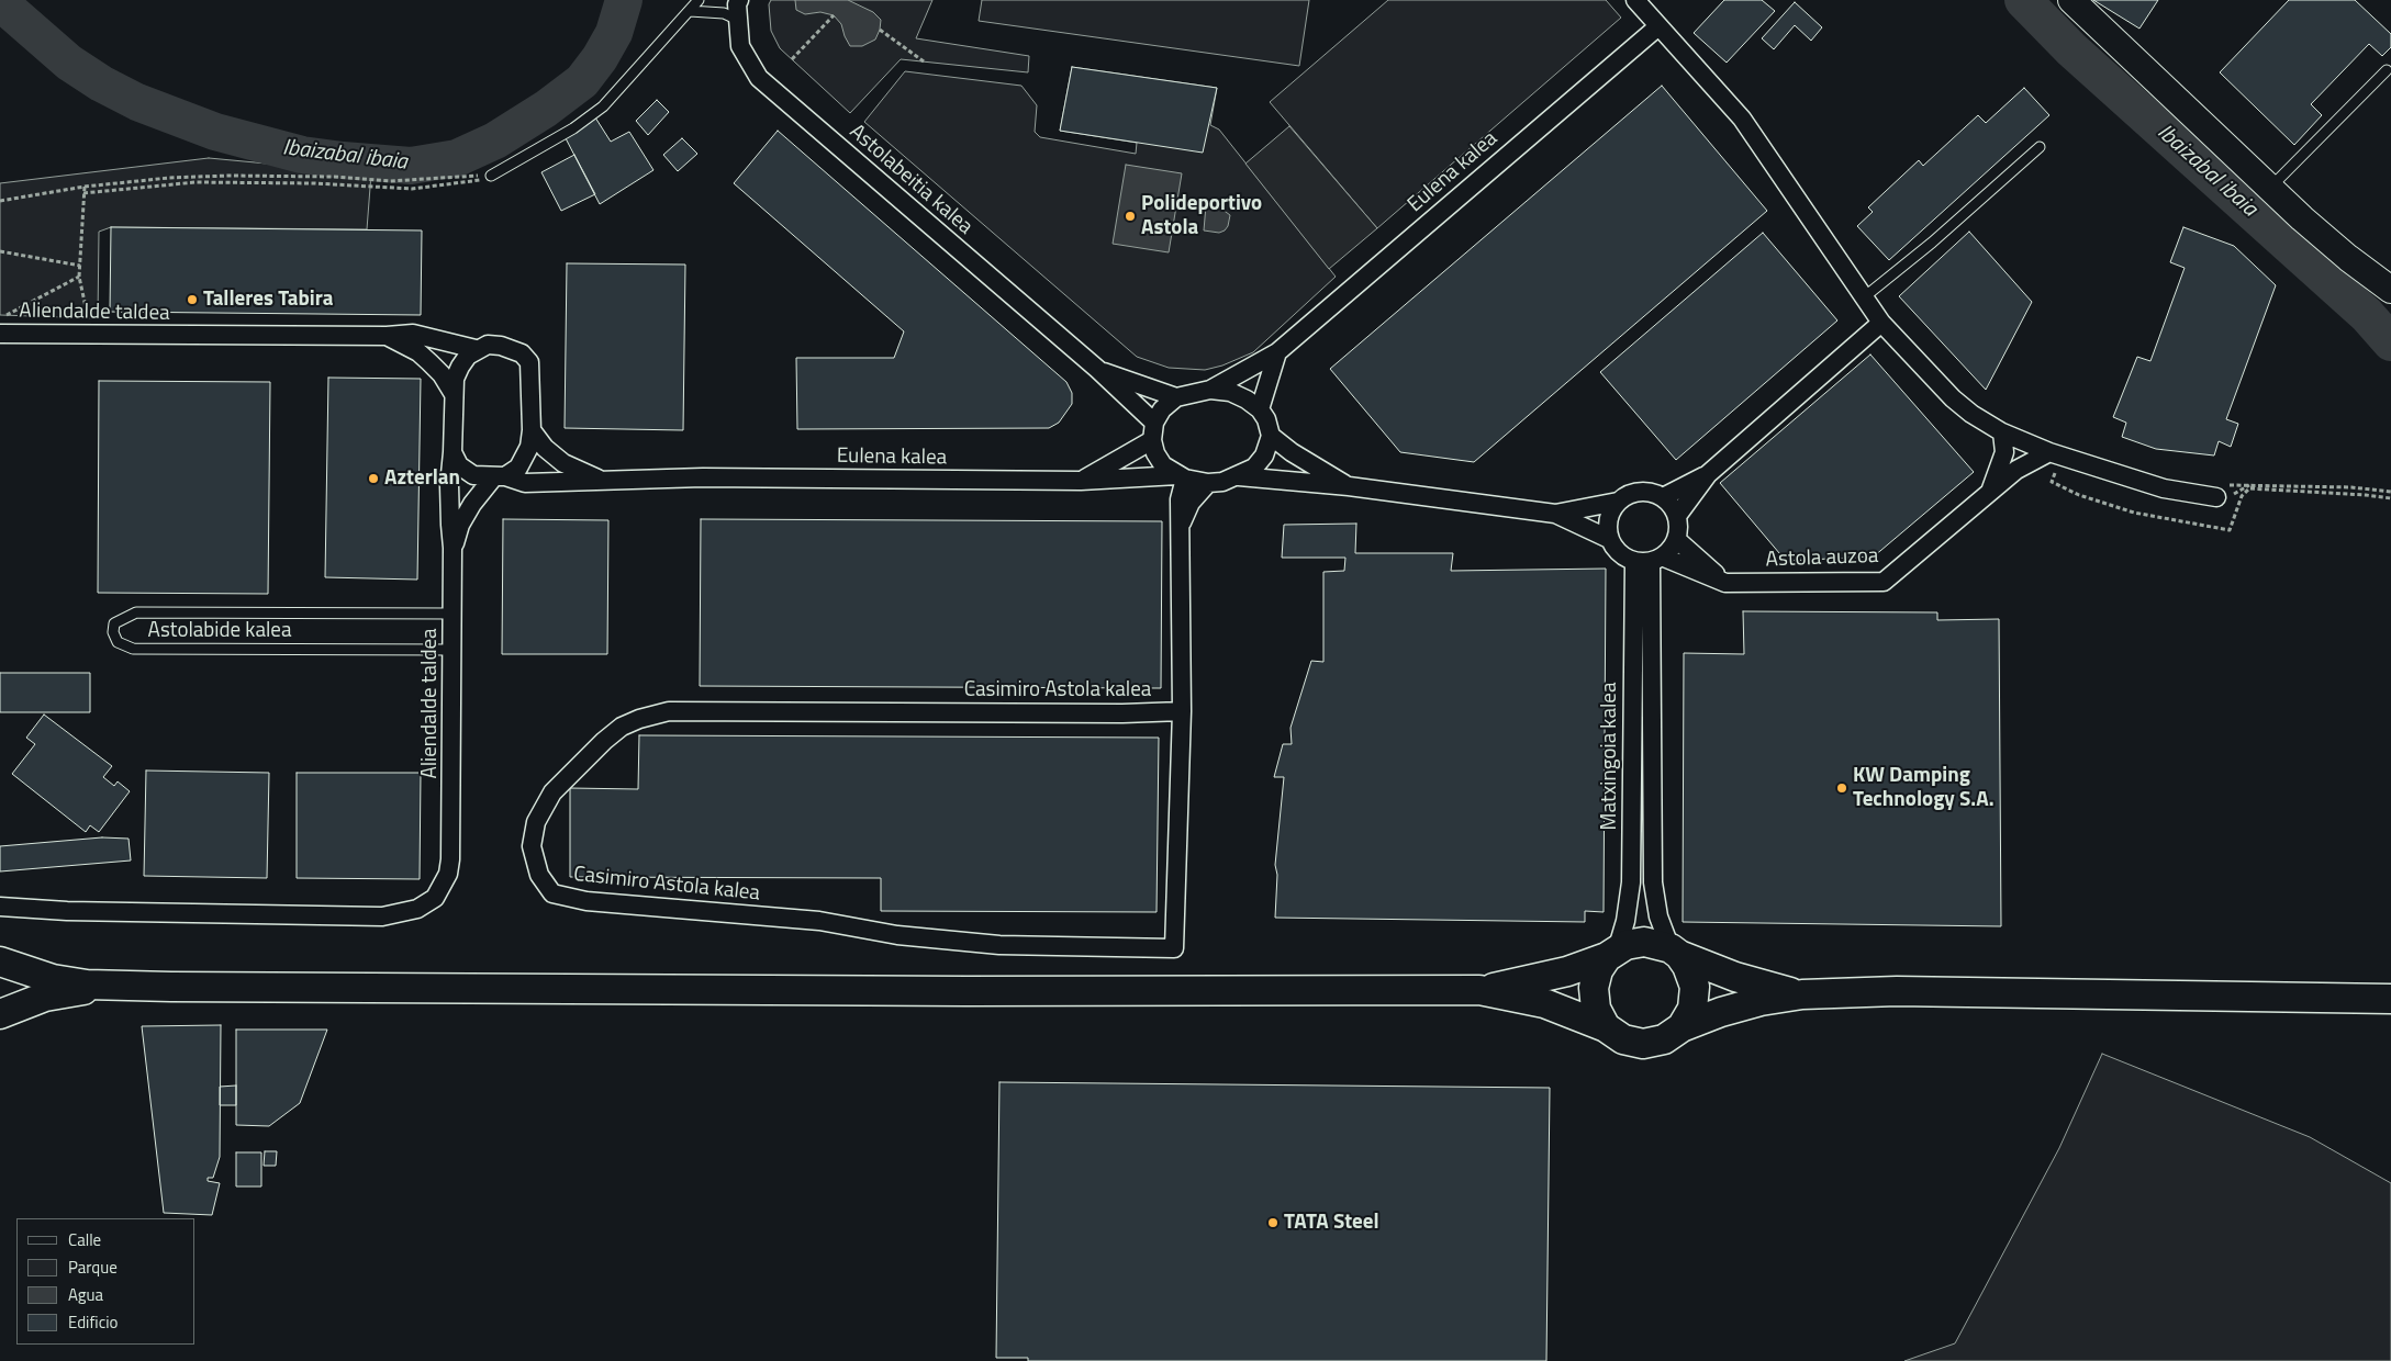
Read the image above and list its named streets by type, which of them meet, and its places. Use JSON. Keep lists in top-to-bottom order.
{
  "streets": {
    "street": [
      "Eulena kalea",
      "Astolabeitia kalea",
      "Aliendalde taldea",
      "Astola auzoa",
      "Casimiro Astola kalea",
      "Matxingoia kalea"
    ],
    "lane": ["Astolabide kalea"]
  },
  "crossings": [
    ["Eulena kalea", "Astolabeitia kalea"],
    ["Eulena kalea", "Casimiro Astola kalea"],
    ["Astolabeitia kalea", "Casimiro Astola kalea"],
    ["Aliendalde taldea", "Astolabide kalea"],
    ["Astola auzoa", "Matxingoia kalea"]
  ],
  "water": ["Ibaizabal ibaia"],
  "places": [
    "Polideportivo Astola",
    "Talleres Tabira",
    "Azterlan",
    "KW Damping Technology S.A.",
    "TATA Steel"
  ],
  "legend": [
    "Calle",
    "Parque",
    "Agua",
    "Edificio"
  ]
}
